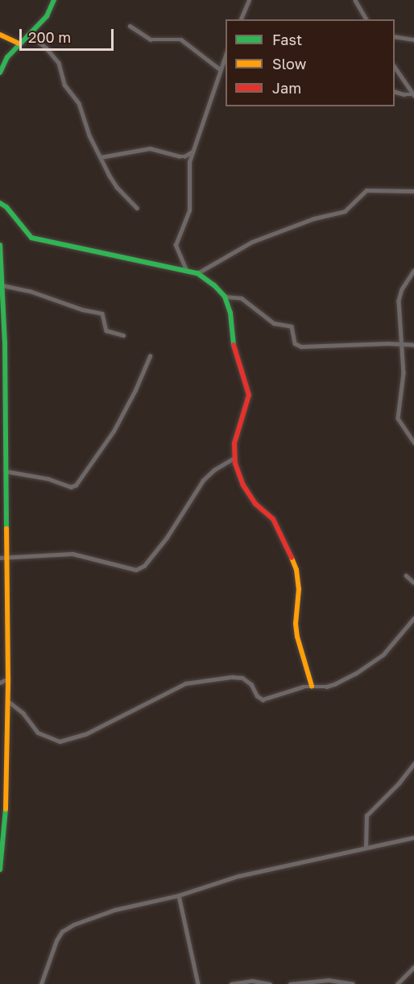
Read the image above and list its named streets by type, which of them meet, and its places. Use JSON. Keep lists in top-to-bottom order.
{
  "legend": ["Fast", "Slow", "Jam"],
  "scale_bar": "200 m"
}
